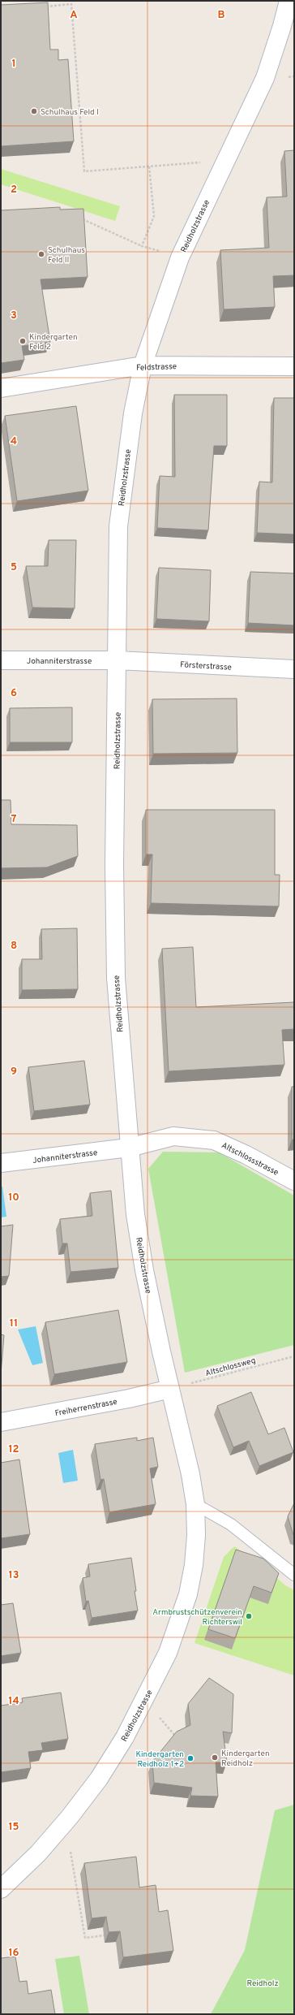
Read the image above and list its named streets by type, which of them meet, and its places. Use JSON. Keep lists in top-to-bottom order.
{
  "streets": {
    "street": [
      "Reidholzstrasse",
      "Feldstrasse",
      "Johanniterstrasse",
      "Försterstrasse",
      "Altschlossstrasse",
      "Freiherrenstrasse"
    ],
    "path": ["Altschlossweg"]
  },
  "crossings": [
    ["Reidholzstrasse", "Feldstrasse"],
    ["Reidholzstrasse", "Johanniterstrasse"],
    ["Reidholzstrasse", "Försterstrasse"],
    ["Reidholzstrasse", "Altschlossstrasse"],
    ["Reidholzstrasse", "Altschlossweg"],
    ["Reidholzstrasse", "Freiherrenstrasse"],
    ["Johanniterstrasse", "Försterstrasse"],
    ["Johanniterstrasse", "Altschlossstrasse"],
    ["Altschlossweg", "Freiherrenstrasse"]
  ],
  "parks": ["Reidholz"],
  "places": [
    "Schulhaus Feld I",
    "Schulhaus Feld II",
    "Kindergarten Feld 2",
    "Armbrustschützenverein Richterswil",
    "Kindergarten Reidholz",
    "Kindergarten Reidholz 1+2"
  ],
  "grid": {
    "columns": ["A", "B"],
    "rows": [
      "1",
      "2",
      "3",
      "4",
      "5",
      "6",
      "7",
      "8",
      "9",
      "10",
      "11",
      "12",
      "13",
      "14",
      "15",
      "16"
    ]
  }
}
